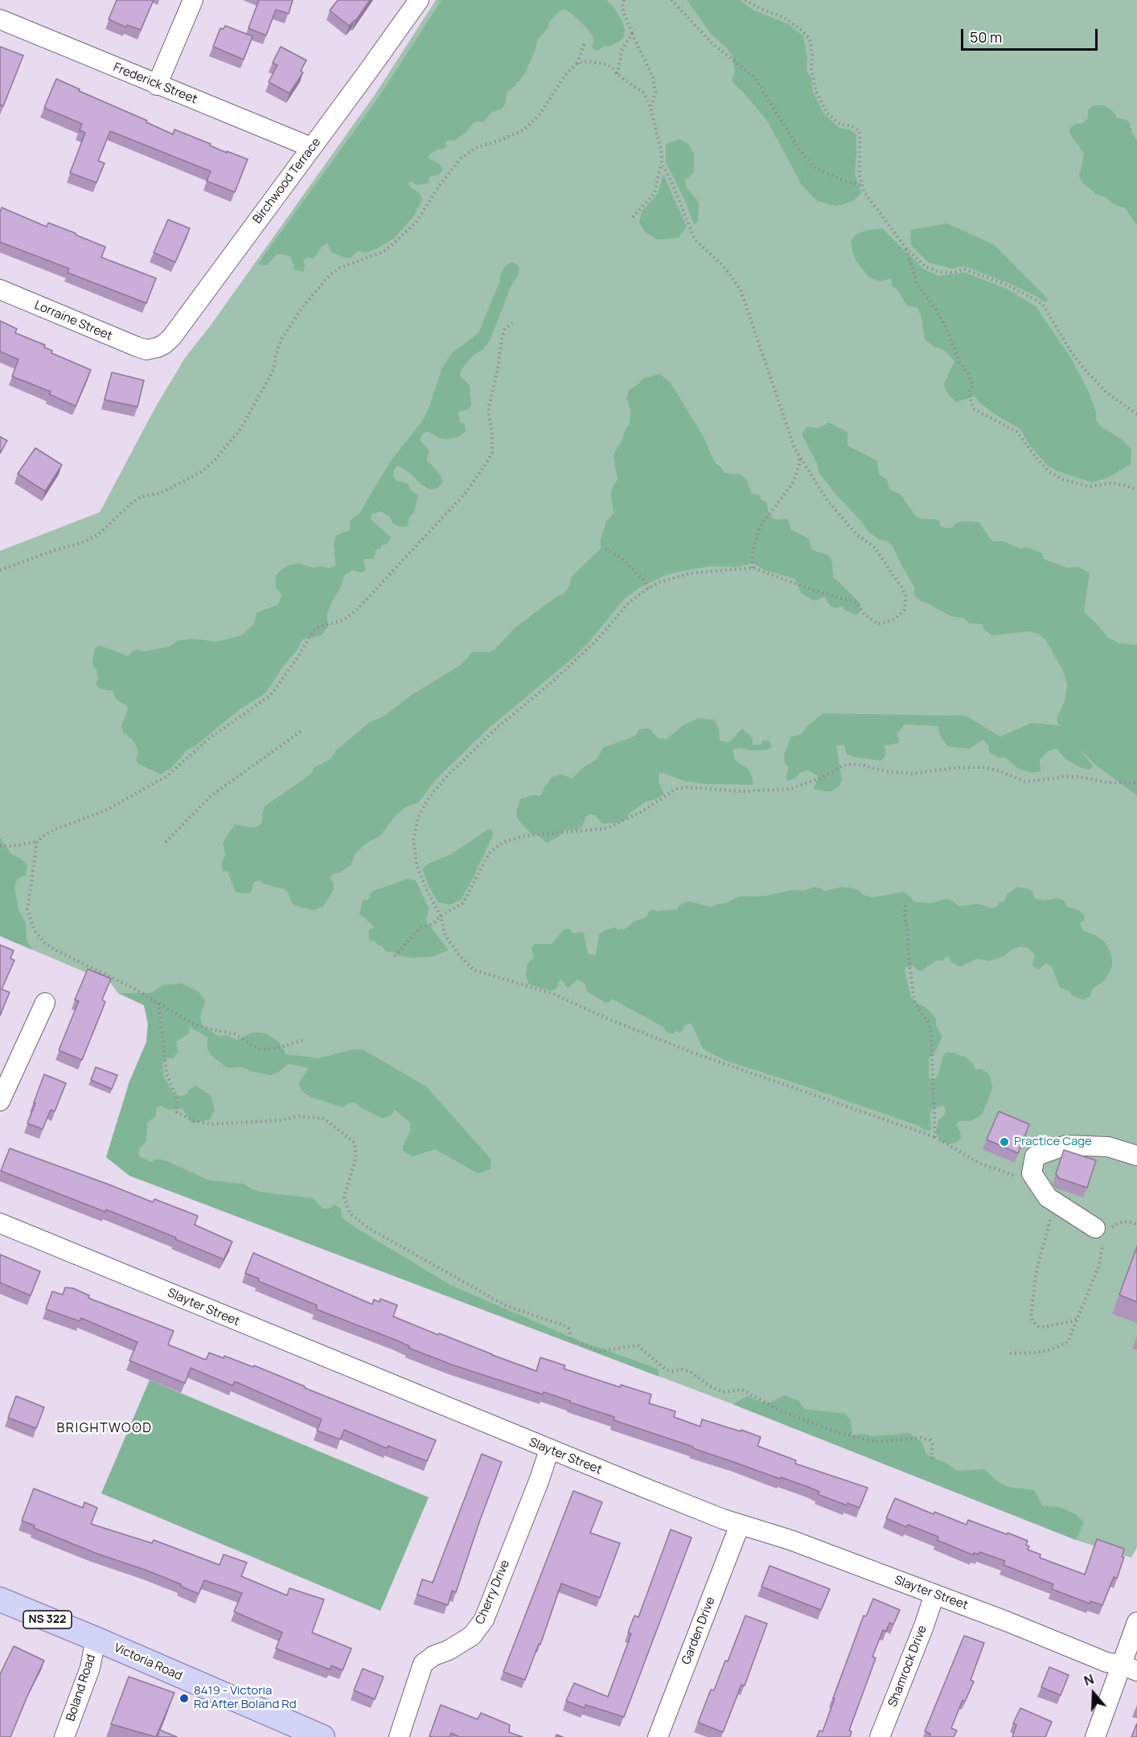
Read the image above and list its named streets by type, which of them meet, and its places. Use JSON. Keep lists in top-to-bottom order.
{
  "streets": {
    "main road": ["NS 322", "Victoria Road"],
    "street": [
      "Frederick Street",
      "Birchwood Terrace",
      "Lorraine Street",
      "Slayter Street",
      "Cherry Drive",
      "Garden Drive",
      "Shamrock Drive",
      "Boland Road"
    ]
  },
  "crossings": [
    ["Frederick Street", "Birchwood Terrace"],
    ["Birchwood Terrace", "Lorraine Street"],
    ["Slayter Street", "Cherry Drive"],
    ["Slayter Street", "Garden Drive"],
    ["Slayter Street", "Shamrock Drive"],
    ["Victoria Road", "Boland Road"]
  ],
  "districts": ["BRIGHTWOOD"],
  "places": ["Practice Cage", "8419 - Victoria Rd After Boland Rd"],
  "scale_bar": "50 m",
  "north": "top"
}
